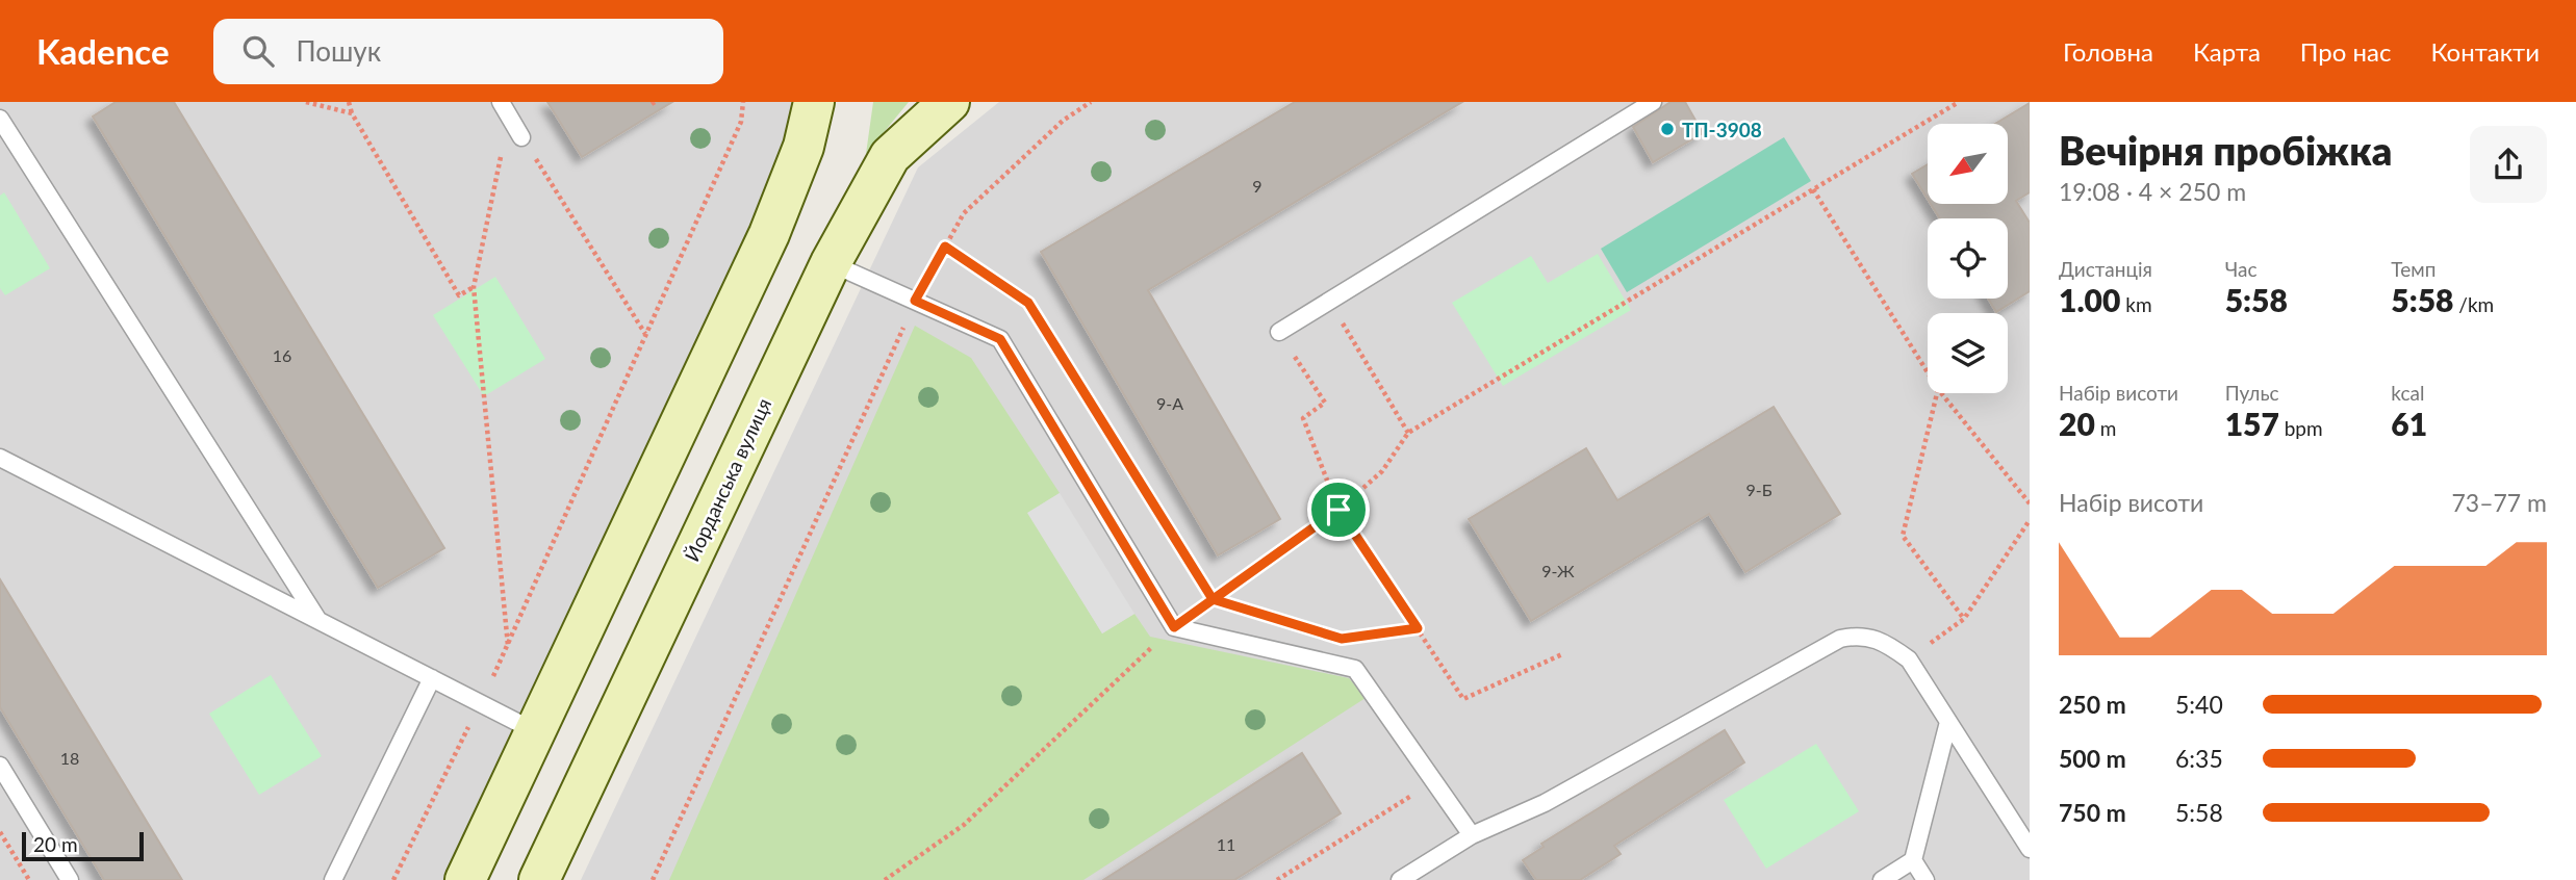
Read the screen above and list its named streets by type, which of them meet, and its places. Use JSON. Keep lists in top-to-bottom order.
{
  "streets": {
    "main road": ["Йорданська вулиця"]
  },
  "places": ["ТП-3908"],
  "house_numbers": [
    "9",
    "16",
    "9-А",
    "9-Б",
    "9-Ж",
    "18",
    "11"
  ],
  "scale_bar": "20 m",
  "north": "bottom left",
  "page": {
    "header": "Kadence",
    "search": "Пошук",
    "nav": [
      "Головна",
      "Карта",
      "Про нас",
      "Контакти"
    ],
    "heading": ["Вечірня пробіжка", "19:08 · 4 × 250 m"],
    "stats": [
      ["Дистанція", "1.00 km"],
      ["Час", "5:58"],
      ["Темп", "5:58 /km"],
      ["Набір висоти", "20 m"],
      ["Пульс", "157 bpm"],
      ["kcal", "61"]
    ],
    "chart": ["Набір висоти", "73–77 m"],
    "list": [
      {
        "name": "250 m",
        "note": "5:40"
      },
      {
        "name": "500 m",
        "note": "6:35"
      },
      {
        "name": "750 m",
        "note": "5:58"
      }
    ],
    "scale": "20 m"
  }
}
